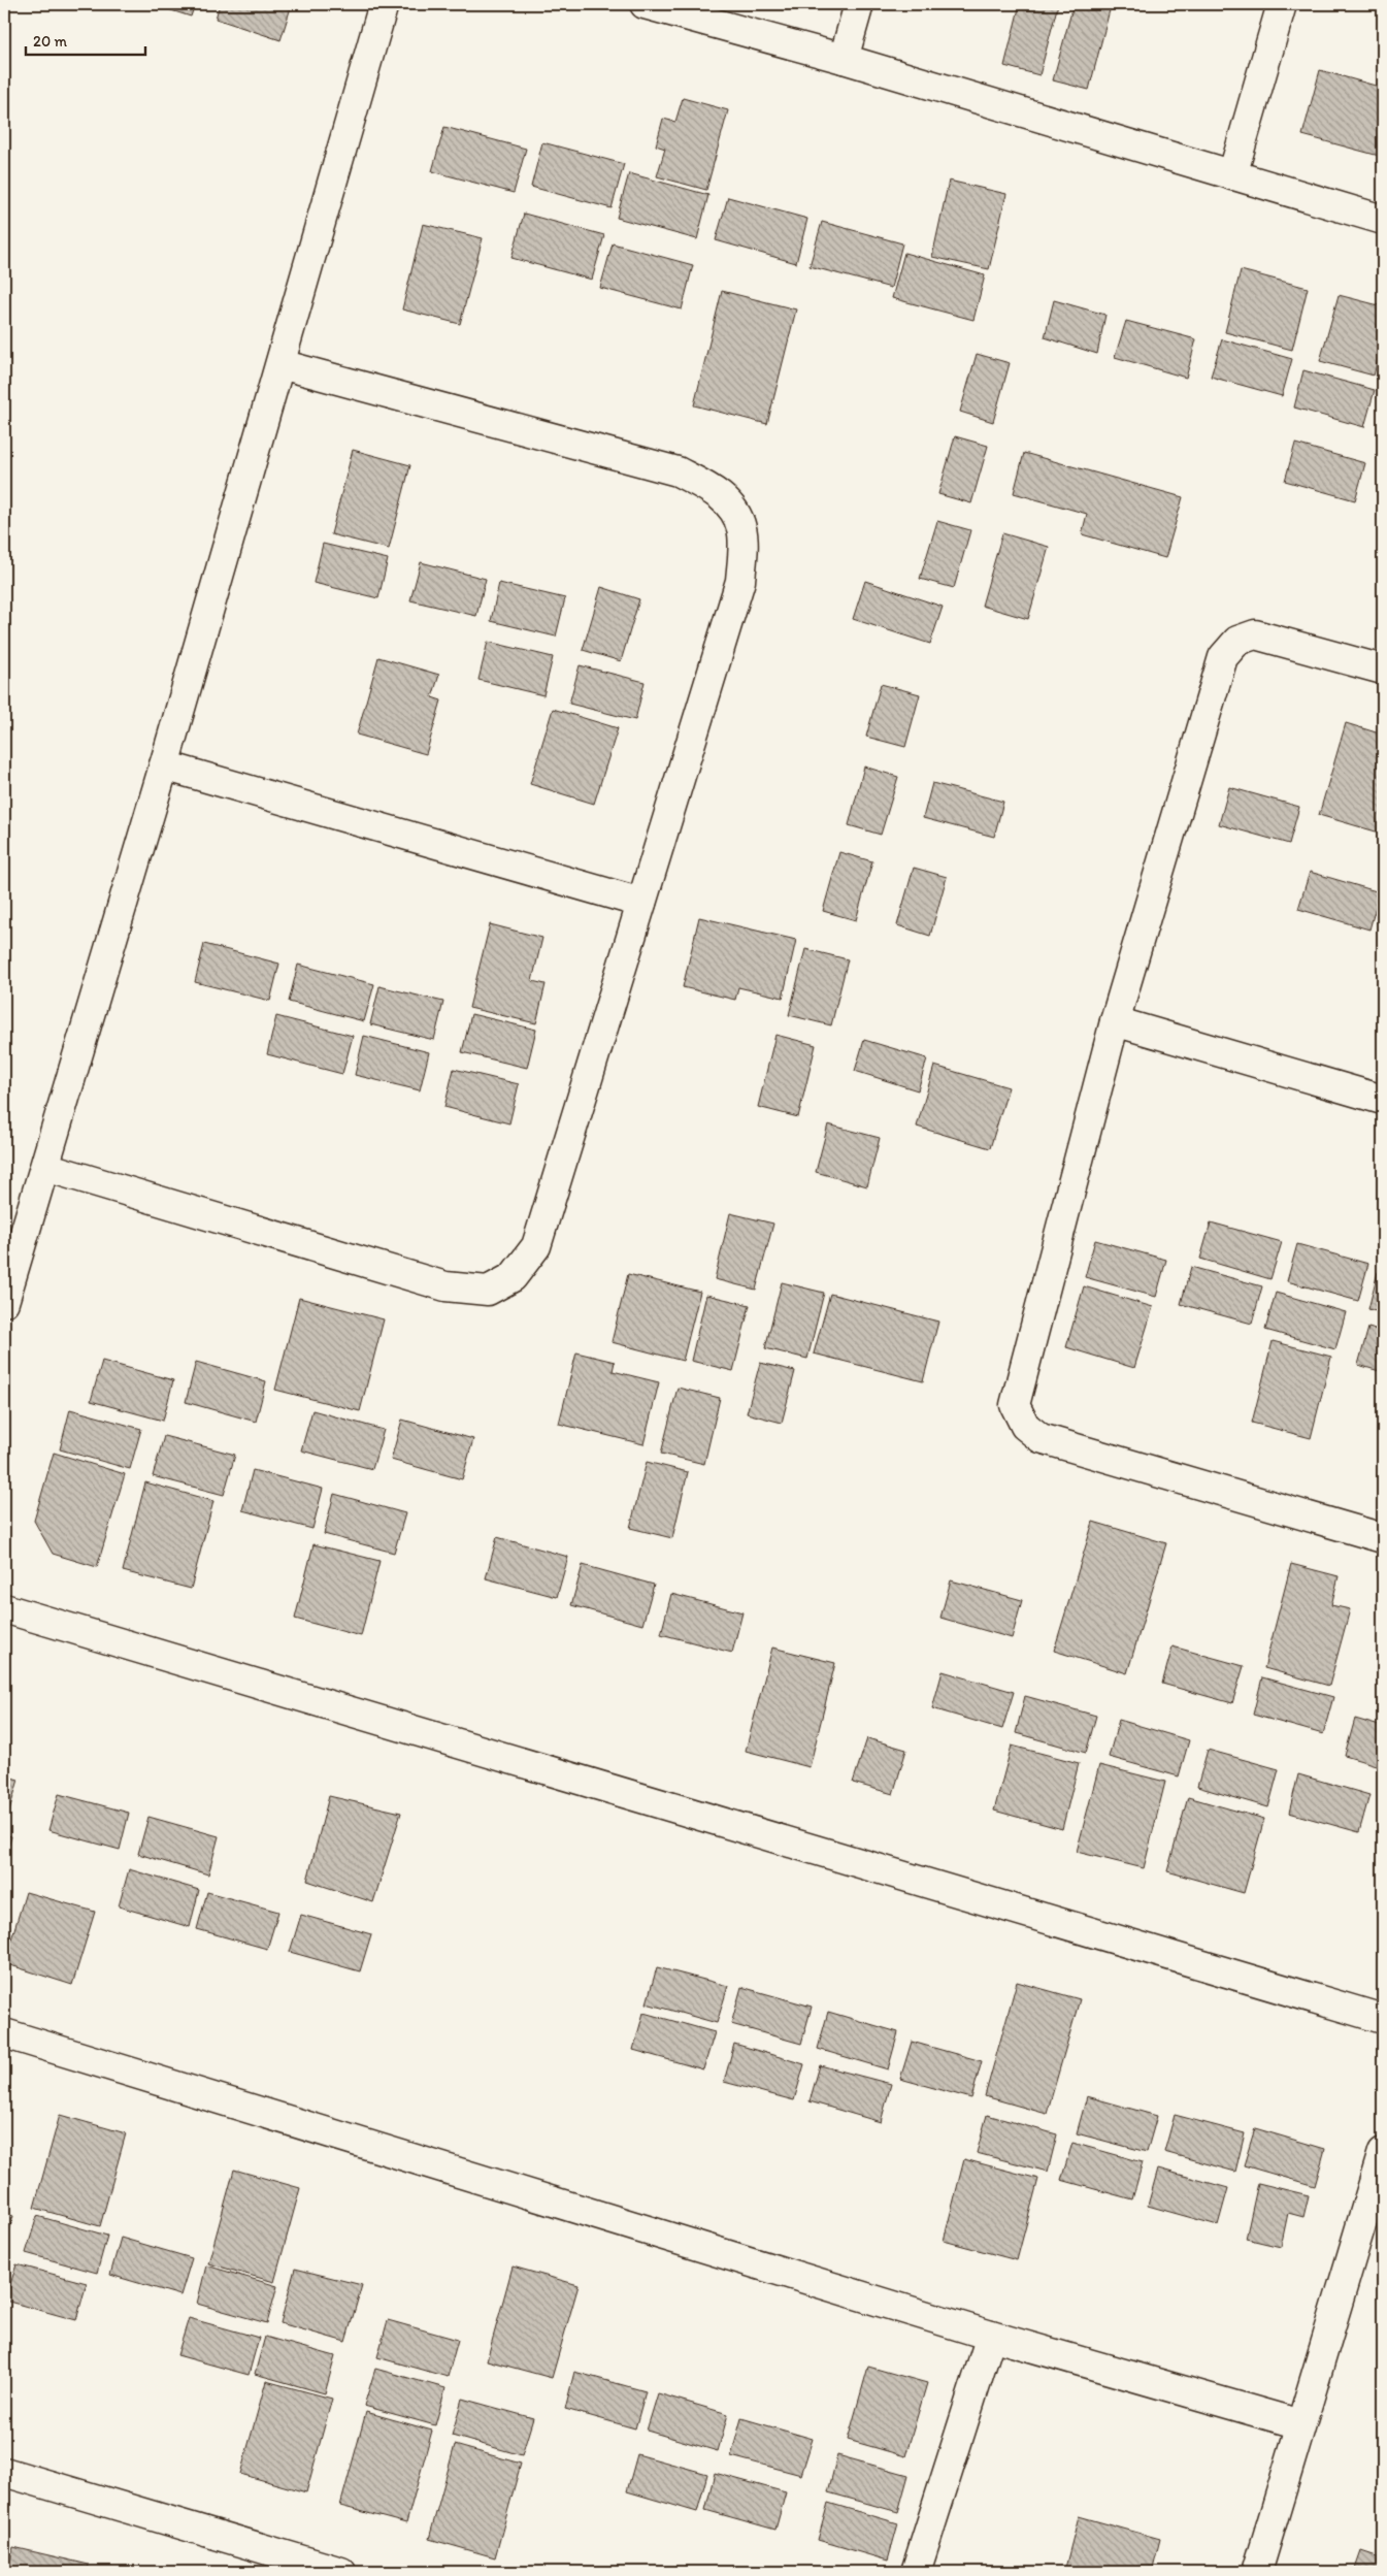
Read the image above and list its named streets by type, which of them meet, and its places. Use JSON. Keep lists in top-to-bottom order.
{
  "scale_bar": "20 m"
}
